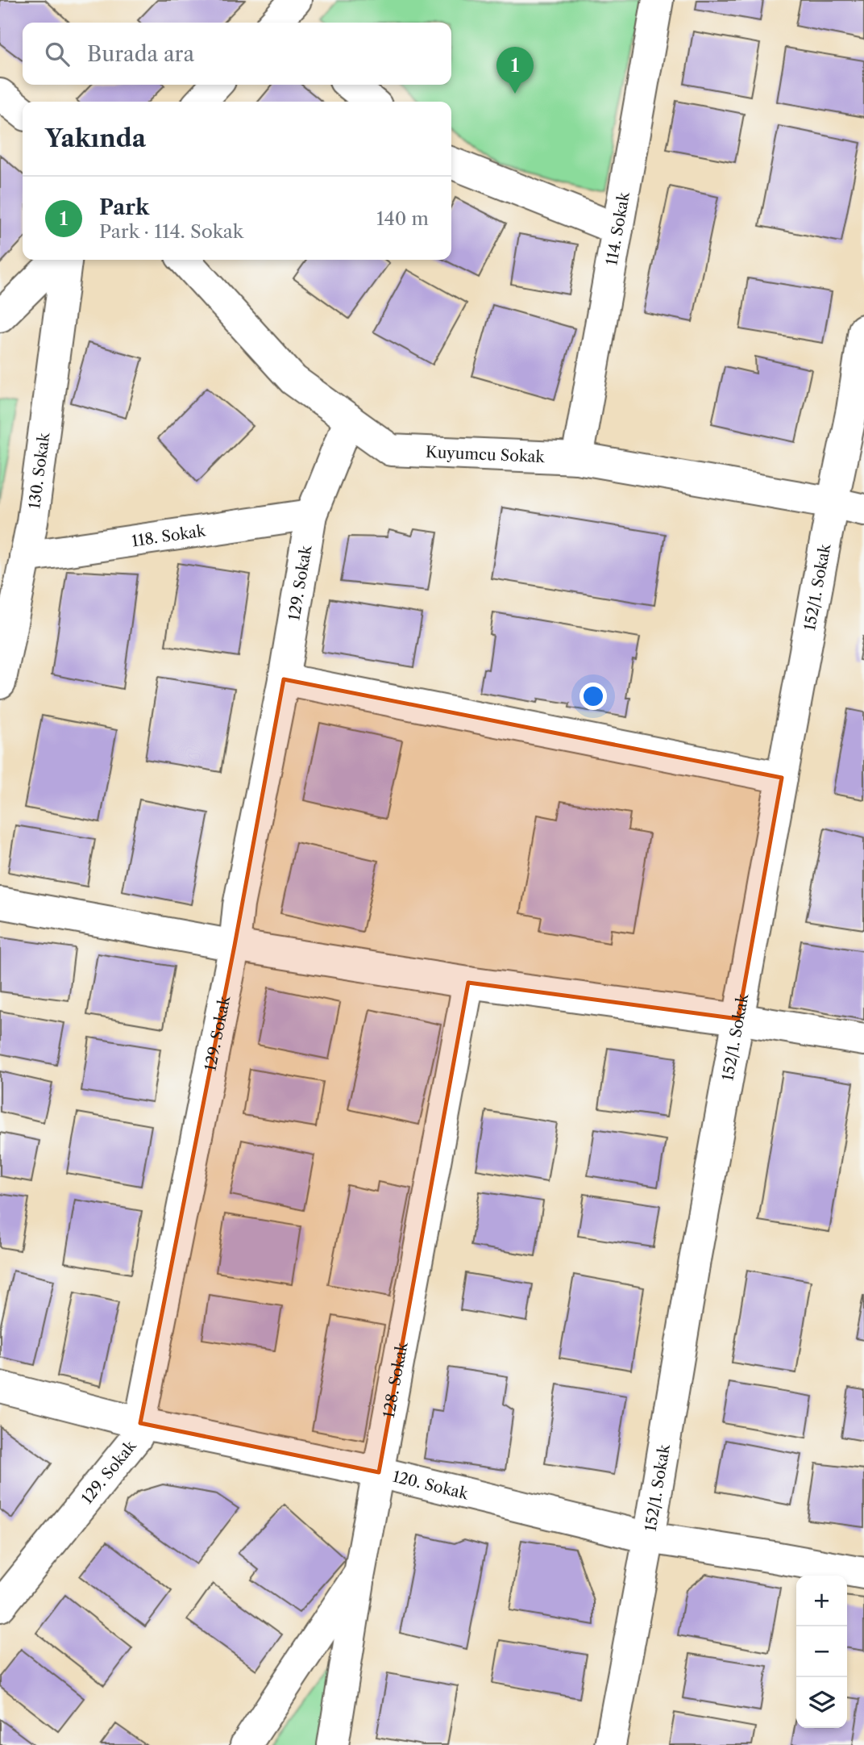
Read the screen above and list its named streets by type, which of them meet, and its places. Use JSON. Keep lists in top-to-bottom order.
{
  "streets": {
    "street": [
      "114. Sokak",
      "Kuyumcu Sokak",
      "130. Sokak",
      "118. Sokak",
      "129. Sokak",
      "152/1. Sokak",
      "128. Sokak",
      "120. Sokak"
    ]
  },
  "crossings": [
    ["114. Sokak", "Kuyumcu Sokak"],
    ["Kuyumcu Sokak", "129. Sokak"],
    ["Kuyumcu Sokak", "152/1. Sokak"],
    ["130. Sokak", "118. Sokak"],
    ["118. Sokak", "129. Sokak"],
    ["129. Sokak", "120. Sokak"],
    ["152/1. Sokak", "120. Sokak"],
    ["128. Sokak", "120. Sokak"]
  ],
  "page": {
    "search": "Burada ara",
    "pins": "1",
    "heading": "Yakında",
    "list": [
      {
        "mark": "1",
        "name": "Park",
        "note": "Park · 114. Sokak",
        "value": "140 m"
      }
    ],
    "map_buttons": ["+", "−"]
  }
}
